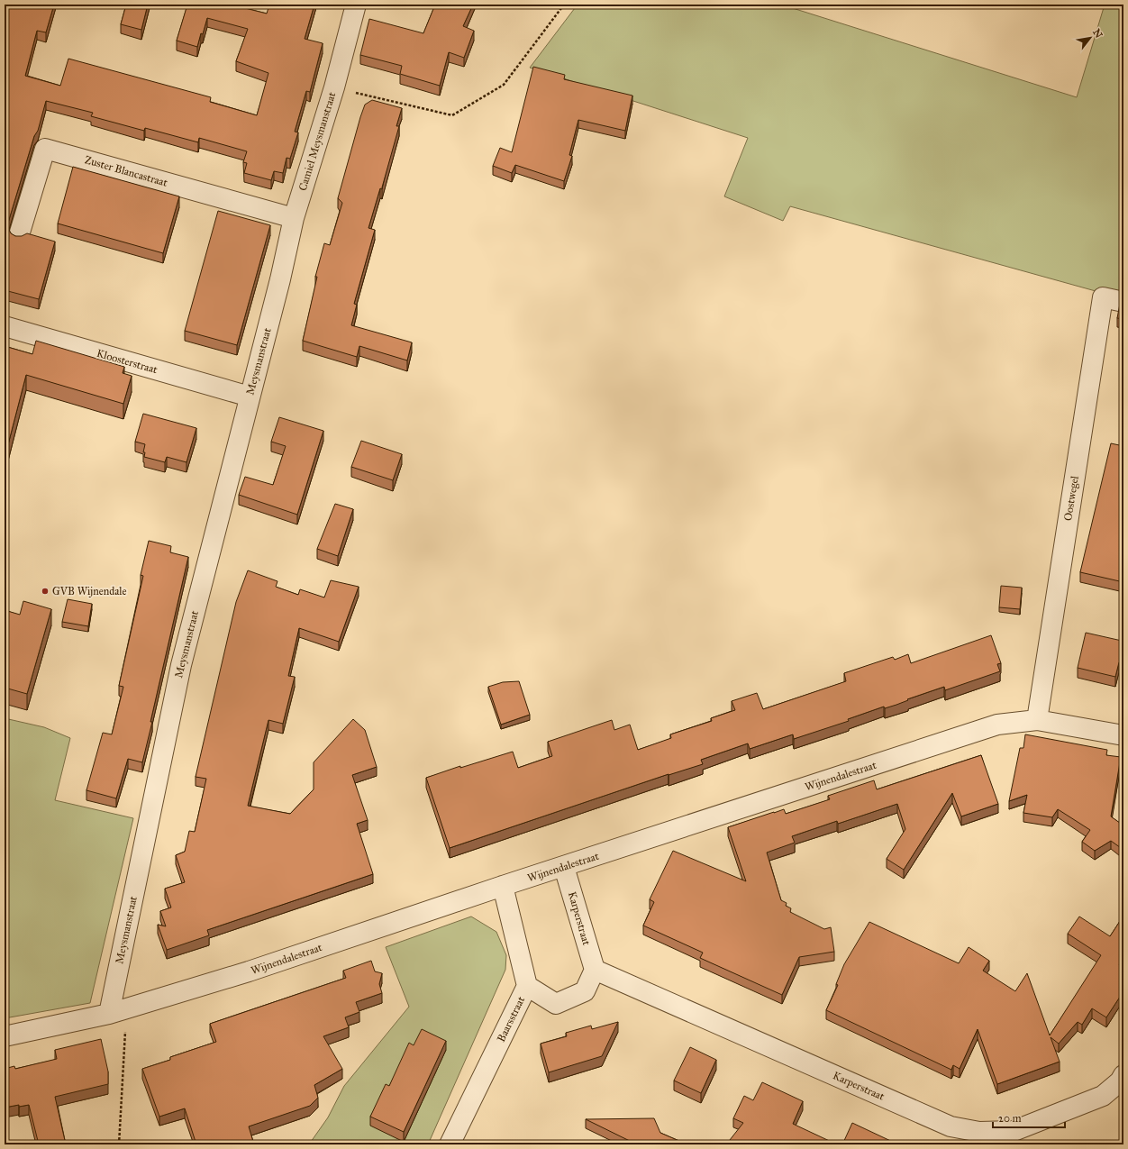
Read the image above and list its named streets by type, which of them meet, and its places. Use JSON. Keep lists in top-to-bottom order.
{
  "streets": {
    "street": [
      "Camiel Meysmanstraat",
      "Zuster Blancastraat",
      "Kloosterstraat",
      "Meysmanstraat",
      "Oostwegel",
      "Wijnendalestraat",
      "Karperstraat",
      "Baarsstraat"
    ]
  },
  "crossings": [
    ["Camiel Meysmanstraat", "Zuster Blancastraat"],
    ["Camiel Meysmanstraat", "Meysmanstraat"],
    ["Kloosterstraat", "Meysmanstraat"],
    ["Meysmanstraat", "Wijnendalestraat"],
    ["Oostwegel", "Wijnendalestraat"],
    ["Wijnendalestraat", "Karperstraat"],
    ["Wijnendalestraat", "Baarsstraat"]
  ],
  "places": ["GVB Wijnendale"],
  "scale_bar": "20 m",
  "north": "top right"
}
